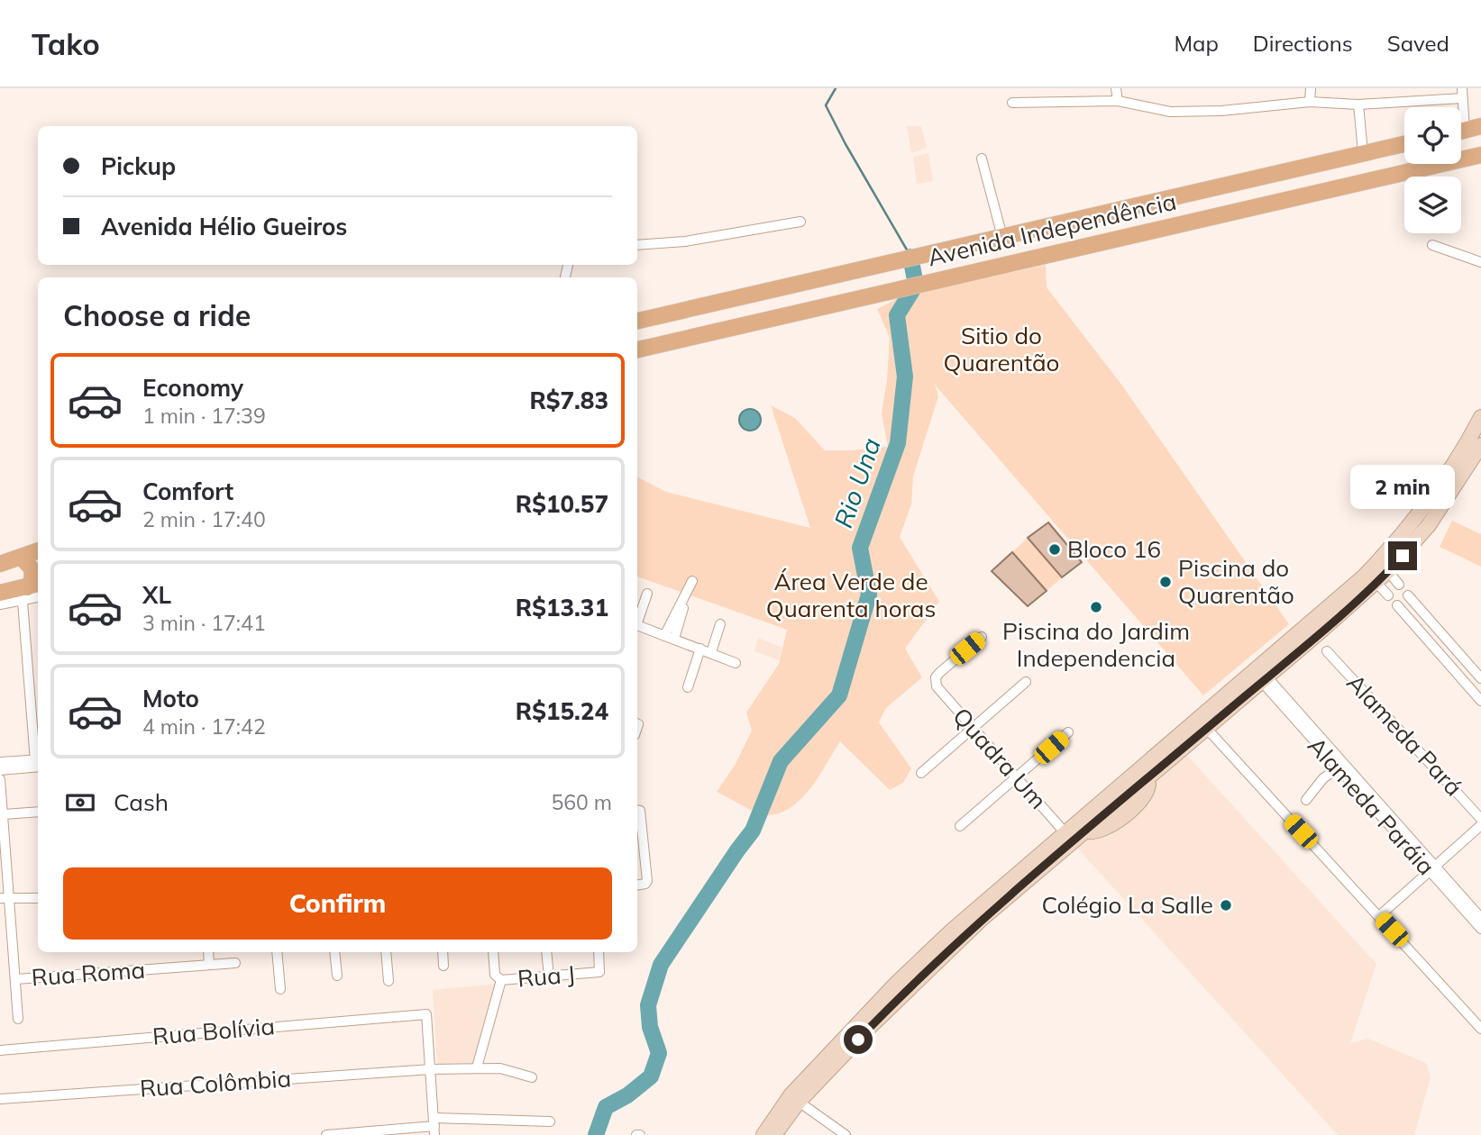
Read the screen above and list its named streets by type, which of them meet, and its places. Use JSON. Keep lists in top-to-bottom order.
{
  "streets": {
    "main road": ["Avenida Independência"],
    "street": [
      "Alameda Pará",
      "Quadra Um",
      "Alameda Paráia",
      "Rua Roma",
      "Rua J",
      "Rua Bolívia",
      "Rua Colômbia"
    ]
  },
  "crossings": [
    ["Rua Bolívia", "Rua Colômbia"]
  ],
  "water": ["Rio Una"],
  "parks": ["Sitio do Quarentão", "Área Verde de Quarenta horas"],
  "places": [
    "Bloco 16",
    "Piscina do Quarentão",
    "Piscina do Jardim Independencia",
    "Colégio La Salle"
  ],
  "page": {
    "header": "Tako",
    "nav": ["Map", "Directions", "Saved"],
    "banner": ["Pickup", "Avenida Hélio Gueiros"],
    "heading": "Choose a ride",
    "list": [
      {
        "name": "Economy",
        "note": "1 min · 17:39",
        "value": "R$7.83"
      },
      {
        "name": "Comfort",
        "note": "2 min · 17:40",
        "value": "R$10.57"
      },
      {
        "name": "XL",
        "note": "3 min · 17:41",
        "value": "R$13.31"
      },
      {
        "name": "Moto",
        "note": "4 min · 17:42",
        "value": "R$15.24"
      }
    ],
    "bubble": "2 min",
    "pay": ["Cash", "560 m"],
    "buttons": "Confirm"
  }
}
